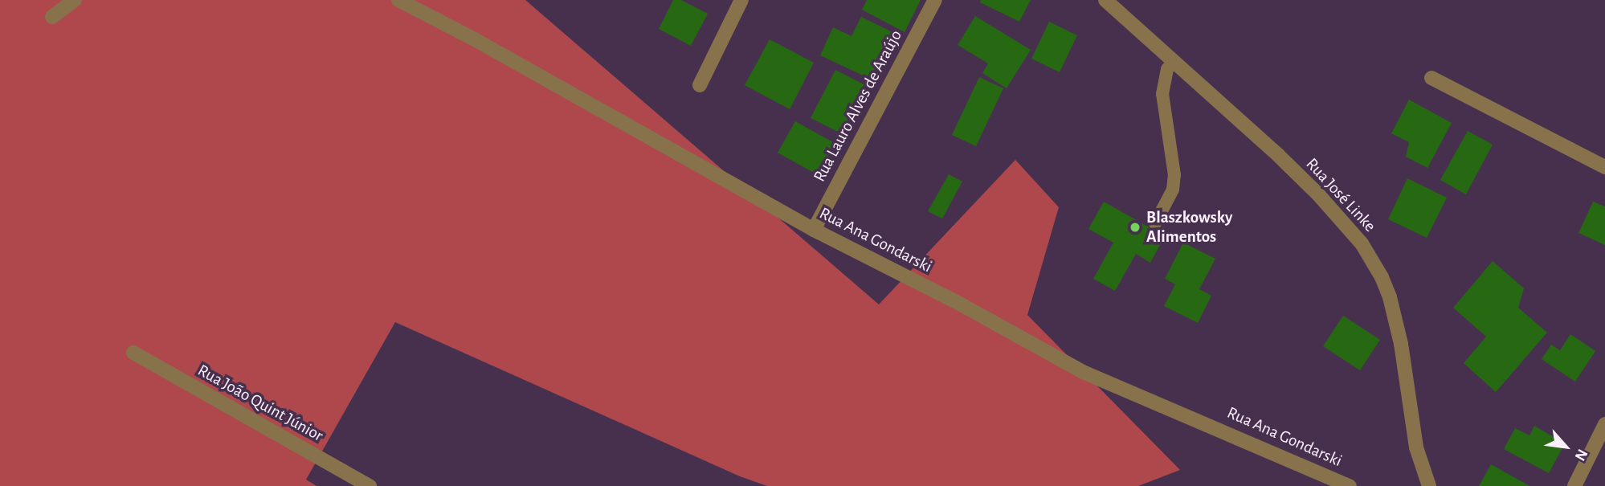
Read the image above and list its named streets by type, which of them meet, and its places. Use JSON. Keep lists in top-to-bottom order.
{
  "streets": {
    "street": [
      "Rua Lauro Alves de Araújo",
      "Rua José Linke",
      "Rua Ana Gondarski",
      "Rua João Quint Júnior"
    ]
  },
  "crossings": [
    ["Rua Lauro Alves de Araújo", "Rua Ana Gondarski"]
  ],
  "places": ["Blaszkowsky Alimentos"],
  "north": "bottom right"
}
